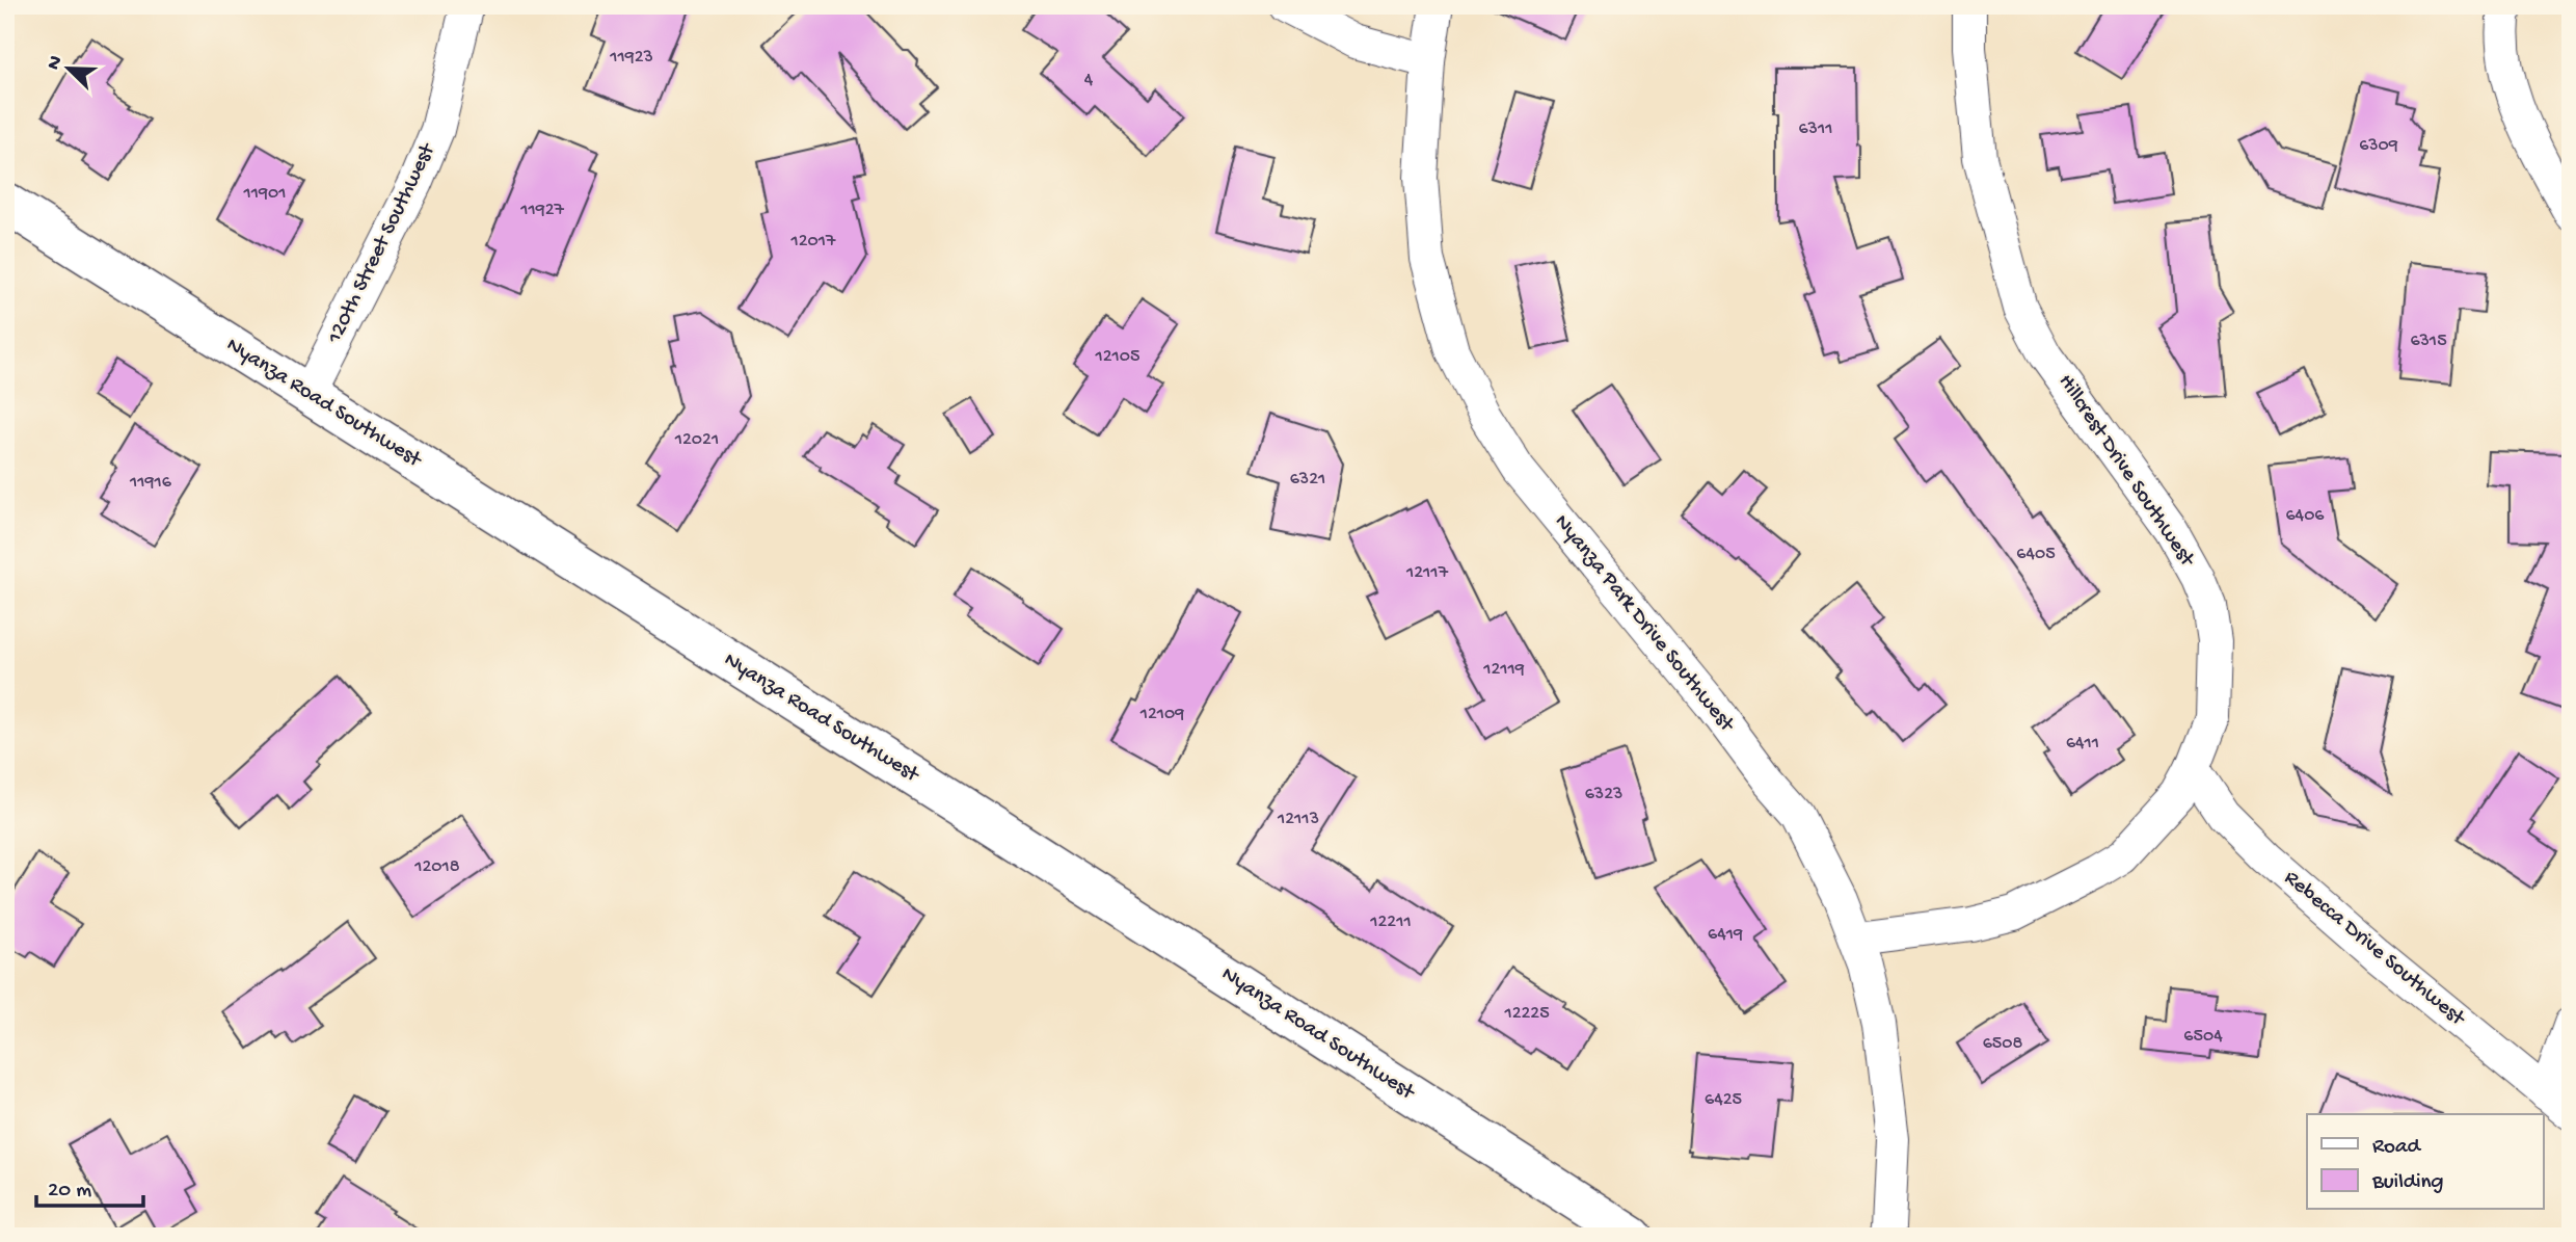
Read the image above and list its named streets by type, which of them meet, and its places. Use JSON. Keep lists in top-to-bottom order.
{
  "streets": {
    "street": [
      "120th Street Southwest",
      "Nyanza Road Southwest",
      "Hillcrest Drive Southwest",
      "Nyanza Park Drive Southwest",
      "Rebecca Drive Southwest"
    ]
  },
  "crossings": [
    ["120th Street Southwest", "Nyanza Road Southwest"],
    ["Hillcrest Drive Southwest", "Nyanza Park Drive Southwest"],
    ["Hillcrest Drive Southwest", "Rebecca Drive Southwest"]
  ],
  "house_numbers": [
    "11923",
    "4",
    "6311",
    "6309",
    "11901",
    "11927",
    "12017",
    "6315",
    "12105",
    "12021",
    "6321",
    "11916",
    "6406",
    "6405",
    "12117",
    "12119",
    "12109",
    "6411",
    "6323",
    "12113",
    "12018",
    "12211",
    "6419",
    "12225",
    "6504",
    "6508",
    "6425"
  ],
  "legend": ["Road", "Building"],
  "scale_bar": "20 m",
  "north": "top left"
}
